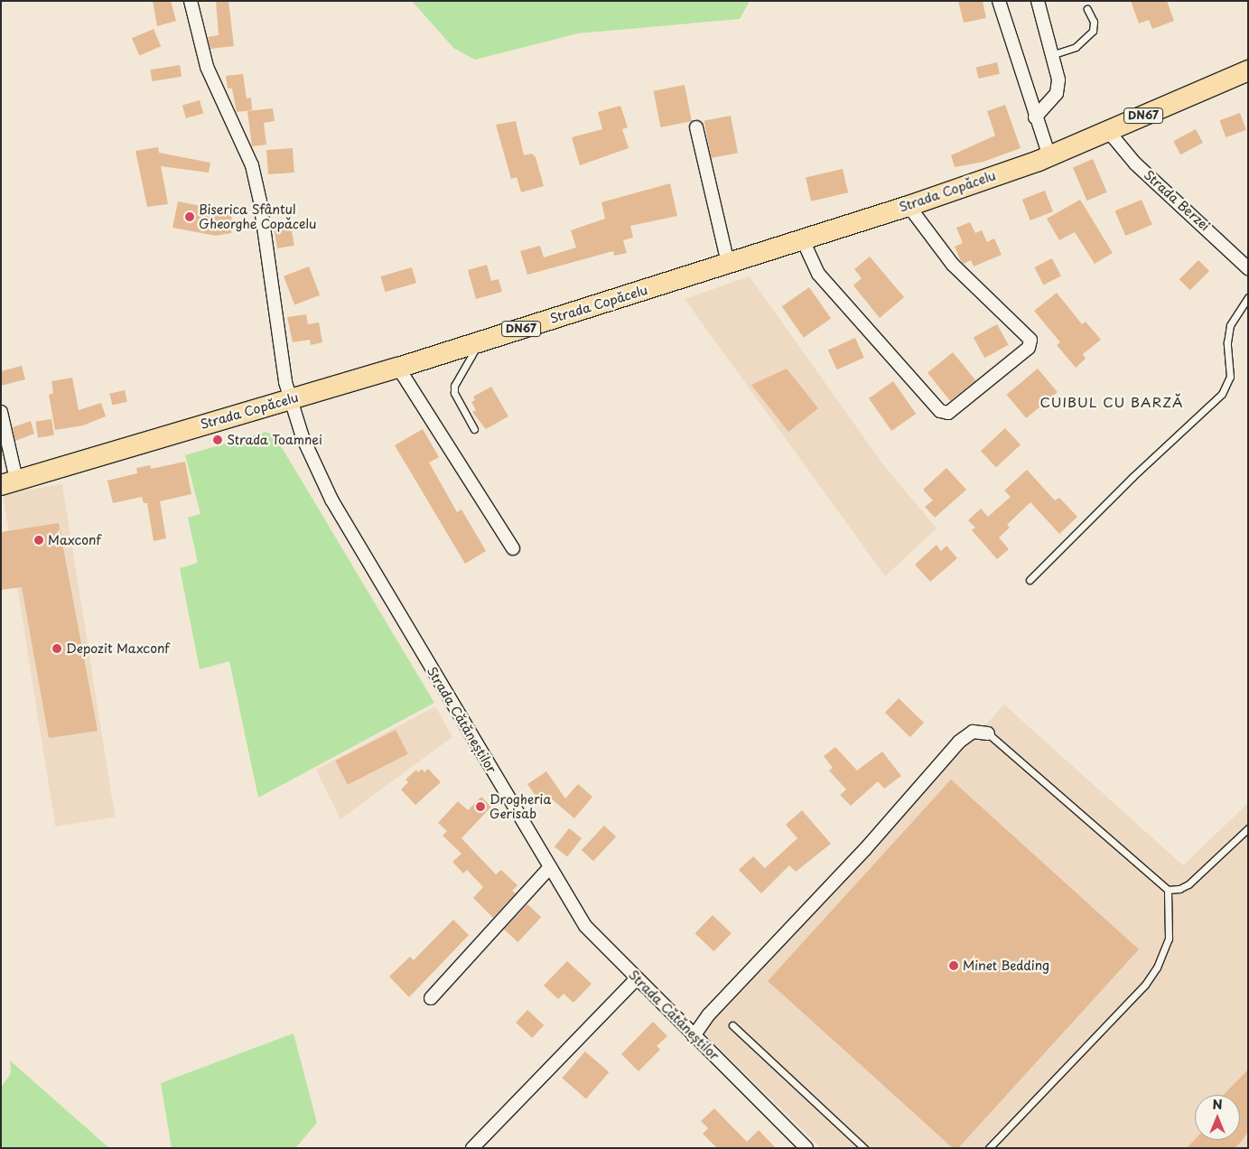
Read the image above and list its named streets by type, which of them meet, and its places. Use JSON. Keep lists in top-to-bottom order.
{
  "streets": {
    "main road": ["DN67", "Strada Copăcelu"],
    "street": ["Strada Berzei", "Strada Cătăneștilor"]
  },
  "crossings": [
    ["DN67", "Strada Copăcelu"],
    ["DN67", "Strada Berzei"],
    ["Strada Copăcelu", "Strada Cătăneștilor"]
  ],
  "districts": ["CUIBUL CU BARZĂ"],
  "places": [
    "Biserica Sfântul Gheorghe Copăcelu",
    "Strada Toamnei",
    "Maxconf",
    "Depozit Maxconf",
    "Drogheria Gerisab",
    "Minet Bedding"
  ],
  "north": "top"
}
